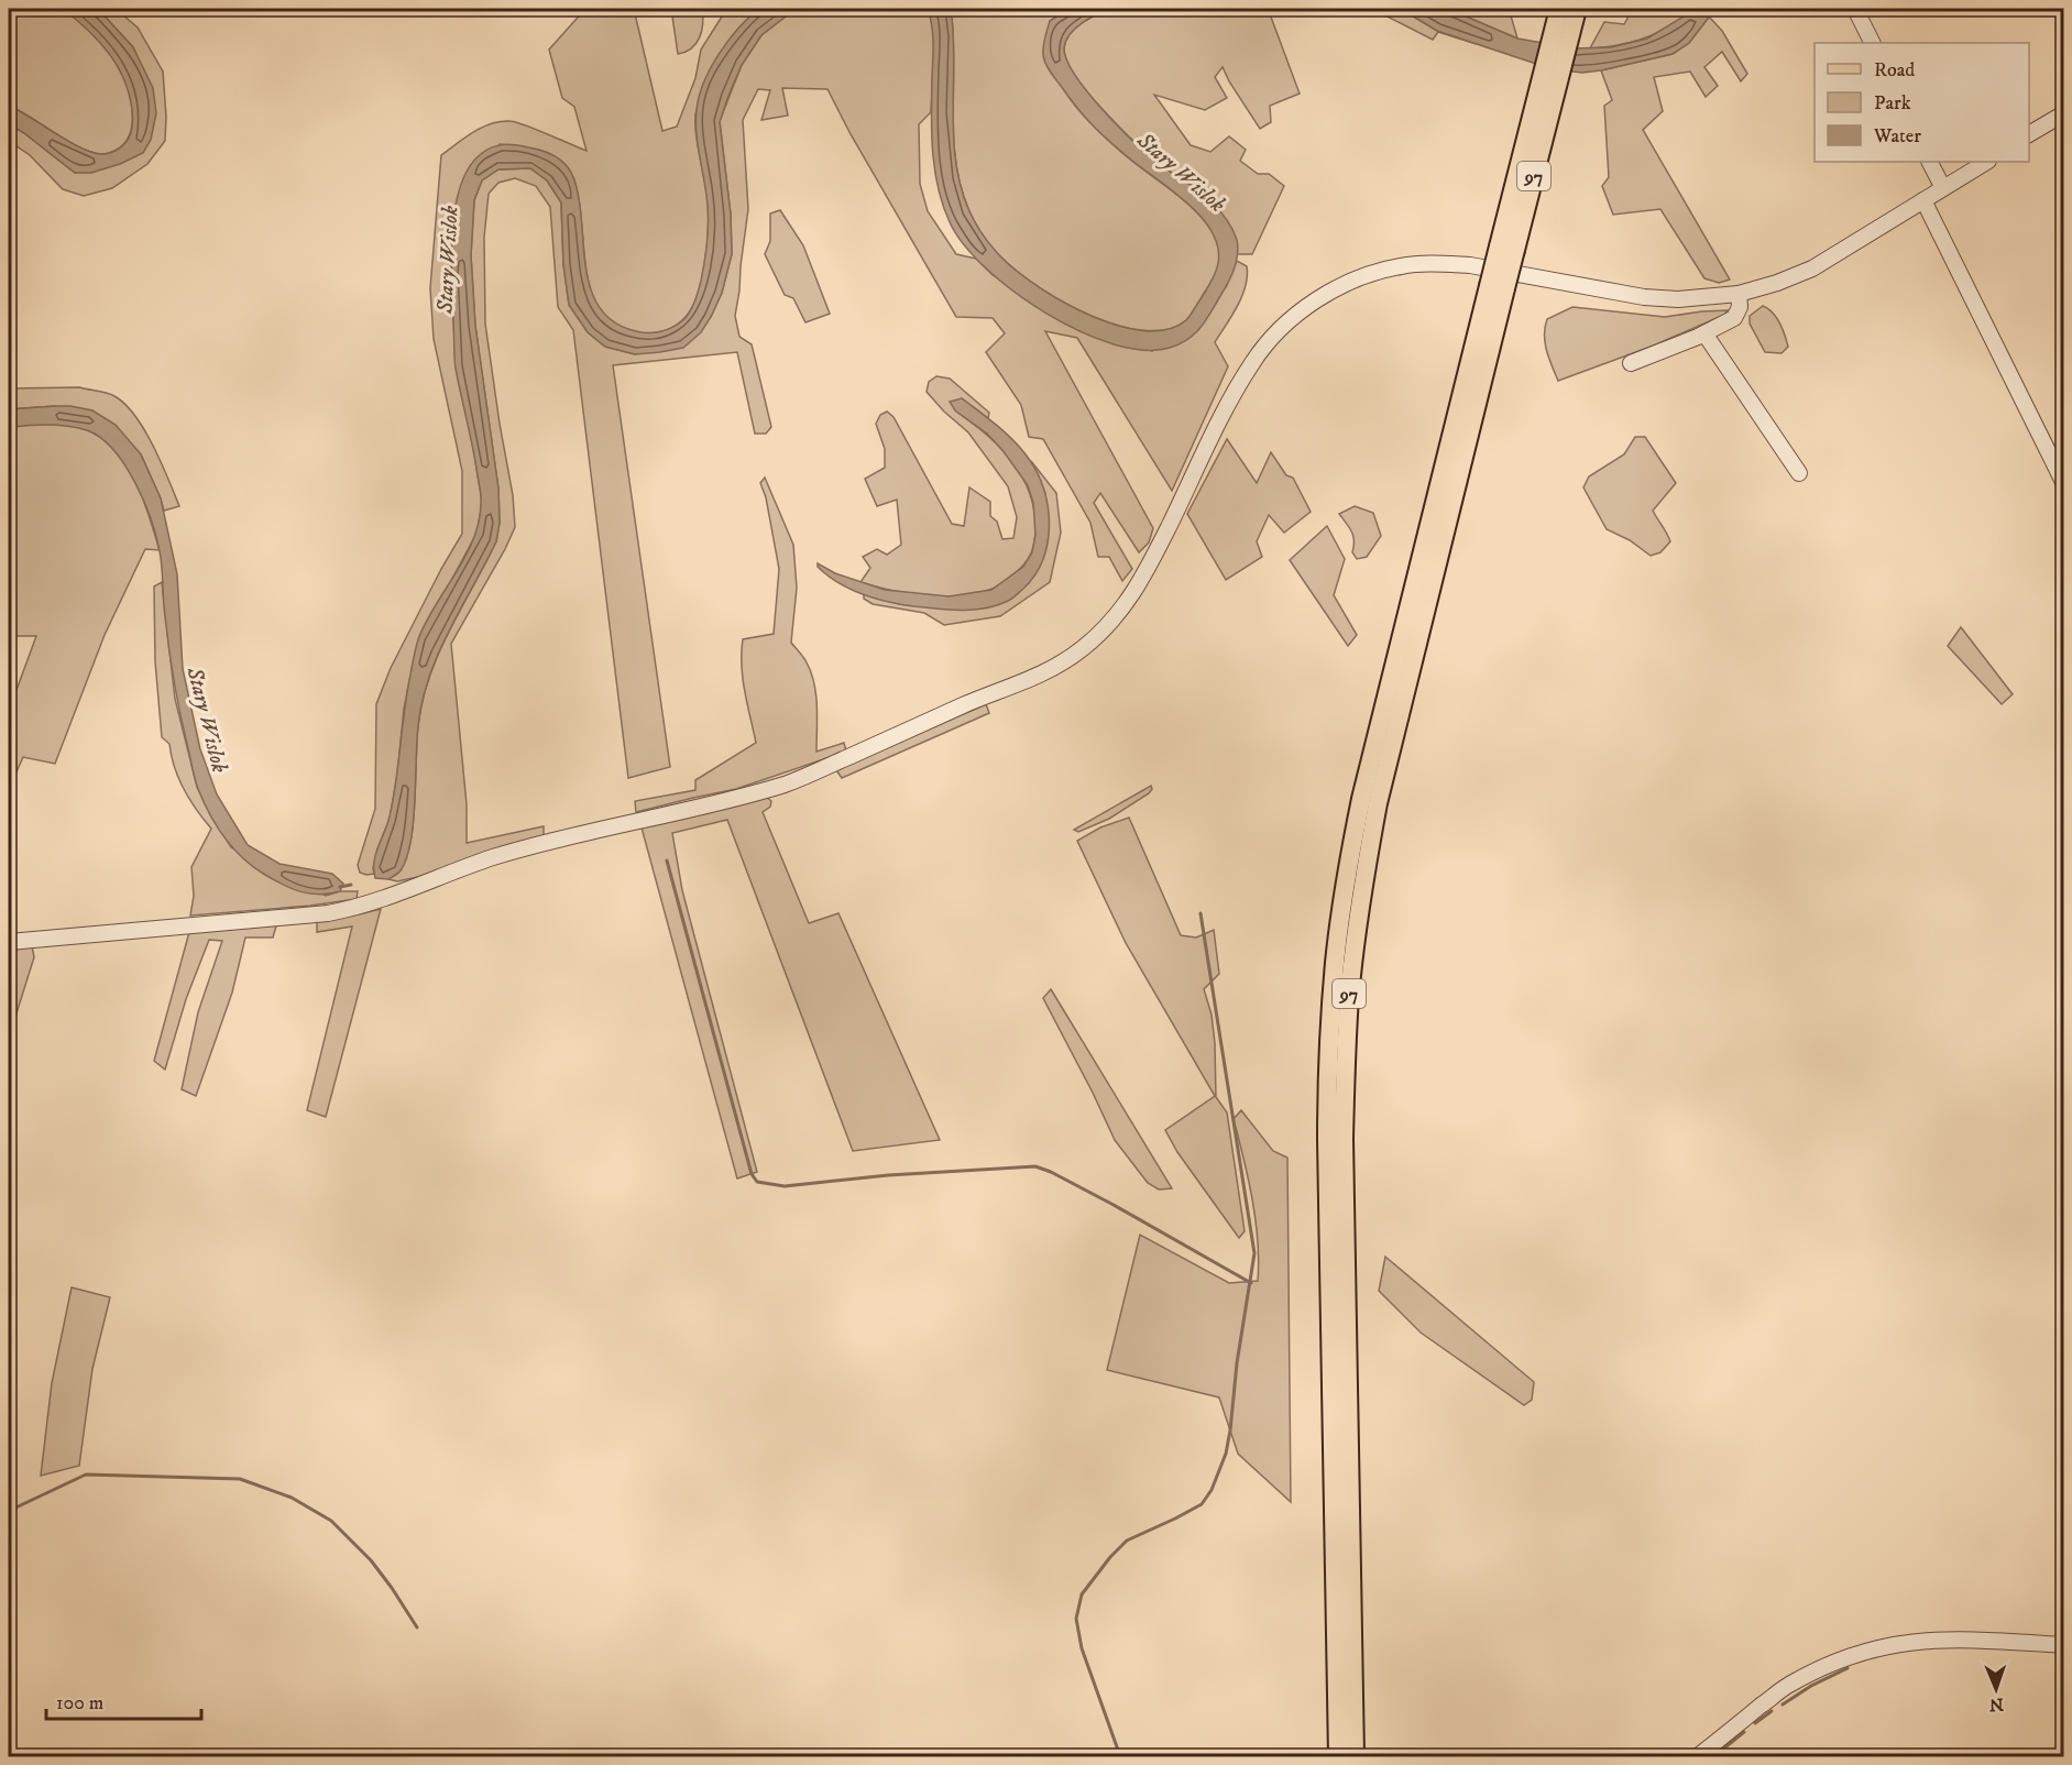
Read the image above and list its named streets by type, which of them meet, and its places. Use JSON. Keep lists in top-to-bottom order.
{
  "streets": {
    "main road": ["97"]
  },
  "water": ["Stary Wislok"],
  "legend": ["Road", "Park", "Water"],
  "scale_bar": "100 m",
  "north": "bottom"
}
